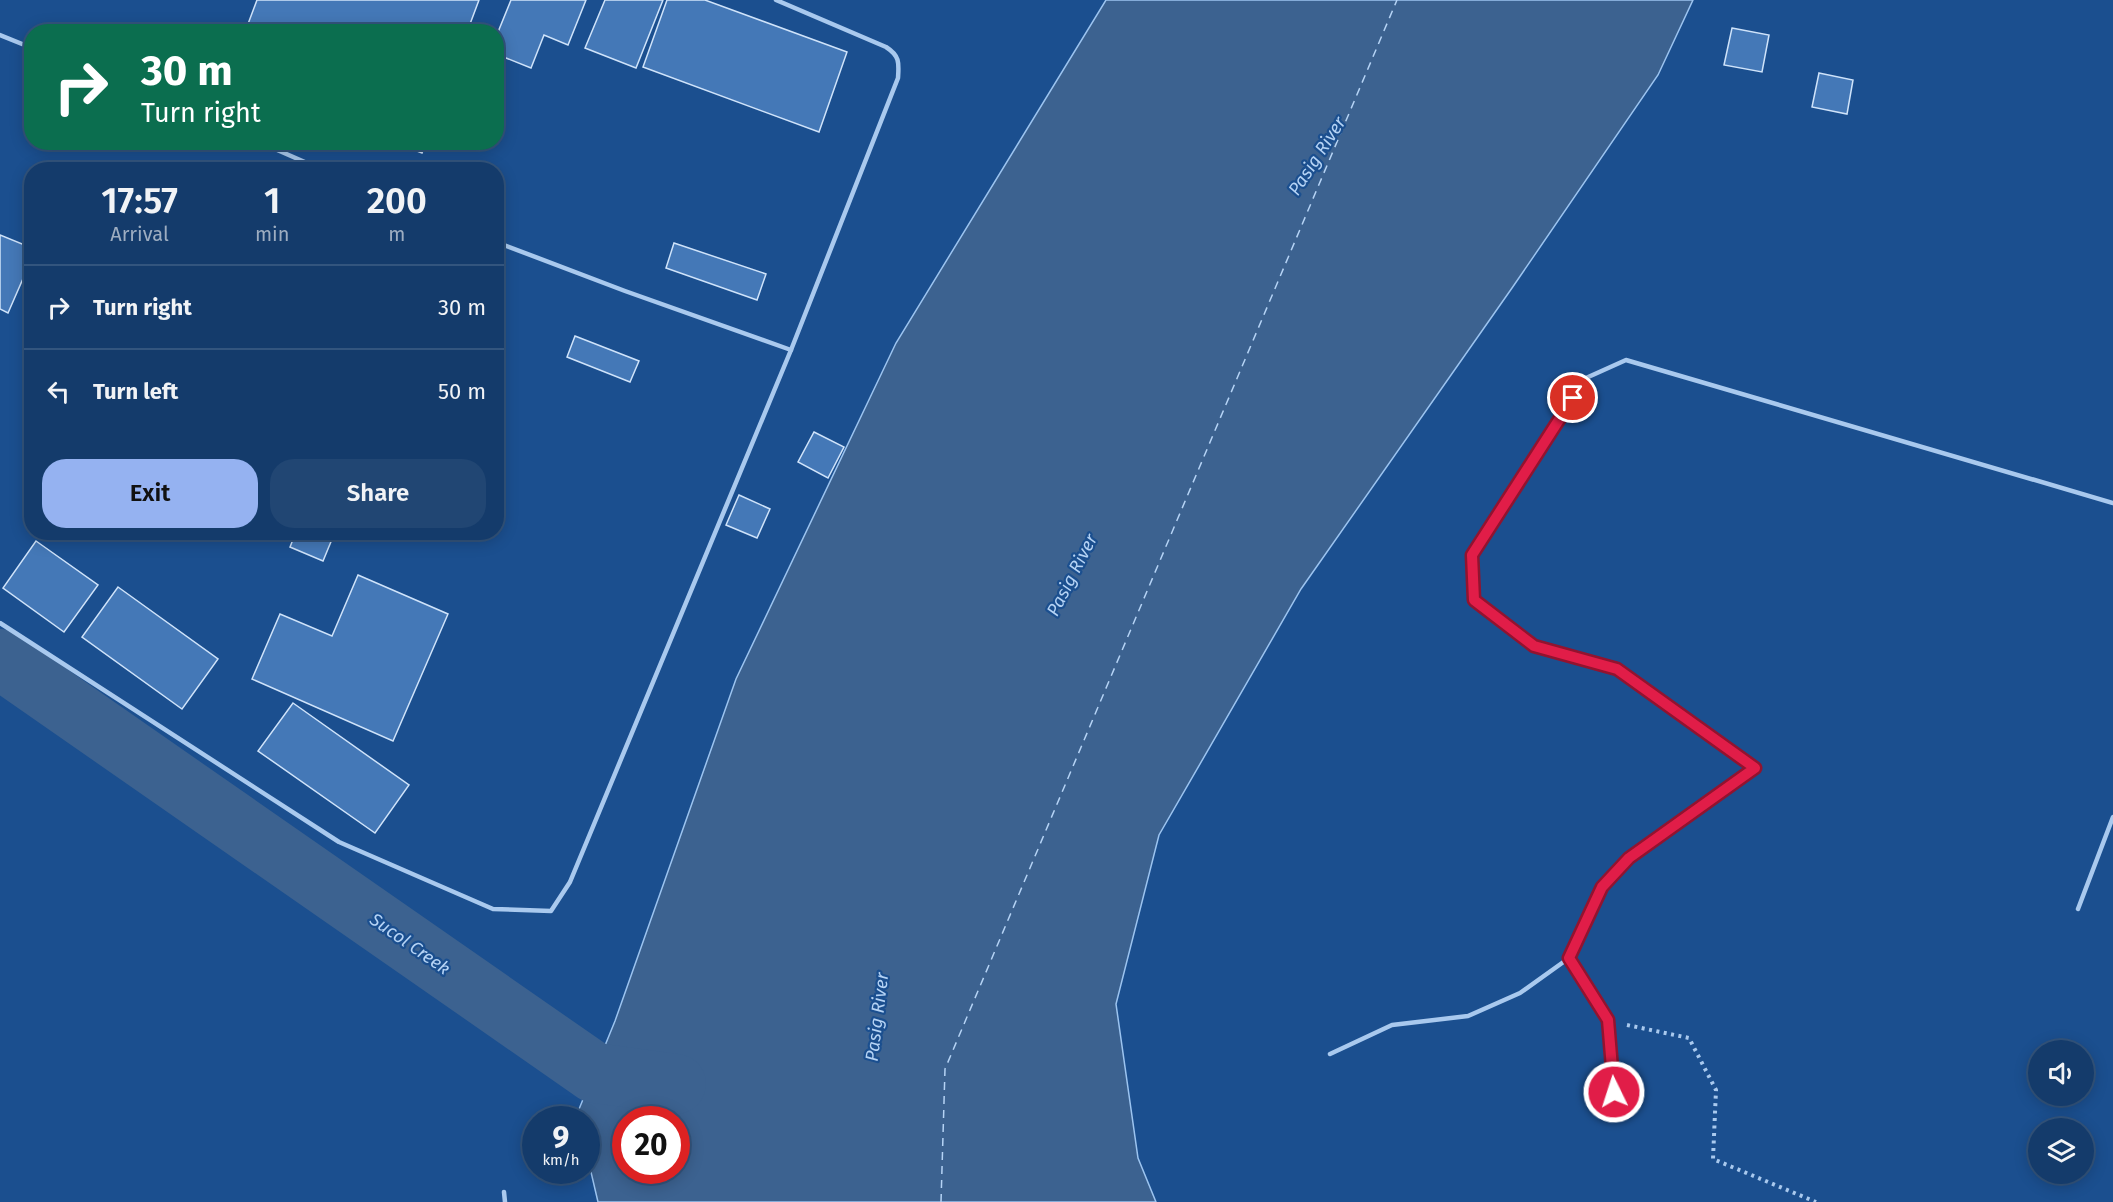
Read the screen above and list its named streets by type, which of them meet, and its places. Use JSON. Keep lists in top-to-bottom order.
{
  "water": ["Pasig River", "Sucol Creek"],
  "page": {
    "turn": ["30 m", "Turn right"],
    "eta": [
      "17:57",
      "Arrival",
      "1",
      "min",
      "200",
      "m"
    ],
    "list": [
      {
        "name": "Turn right",
        "value": "30 m"
      },
      {
        "name": "Turn left",
        "value": "50 m"
      }
    ],
    "buttons": ["Exit", "Share"],
    "speed": "9 km/h",
    "limit": "20"
  }
}
